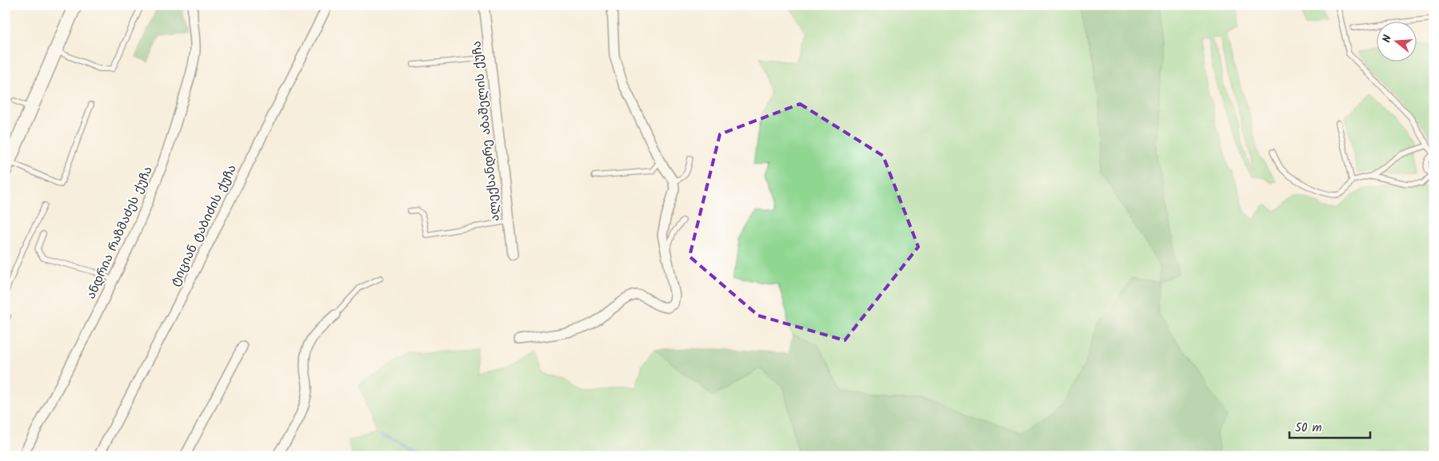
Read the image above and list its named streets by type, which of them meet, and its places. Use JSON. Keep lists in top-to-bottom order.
{
  "streets": {
    "street": ["ალექსანდრე აბაშელის ქუჩა", "ტიციან ტაბიძის ქუჩა", "ანდრია რაზმაძეს ქუჩა"]
  },
  "scale_bar": "50 m",
  "north": "left"
}
